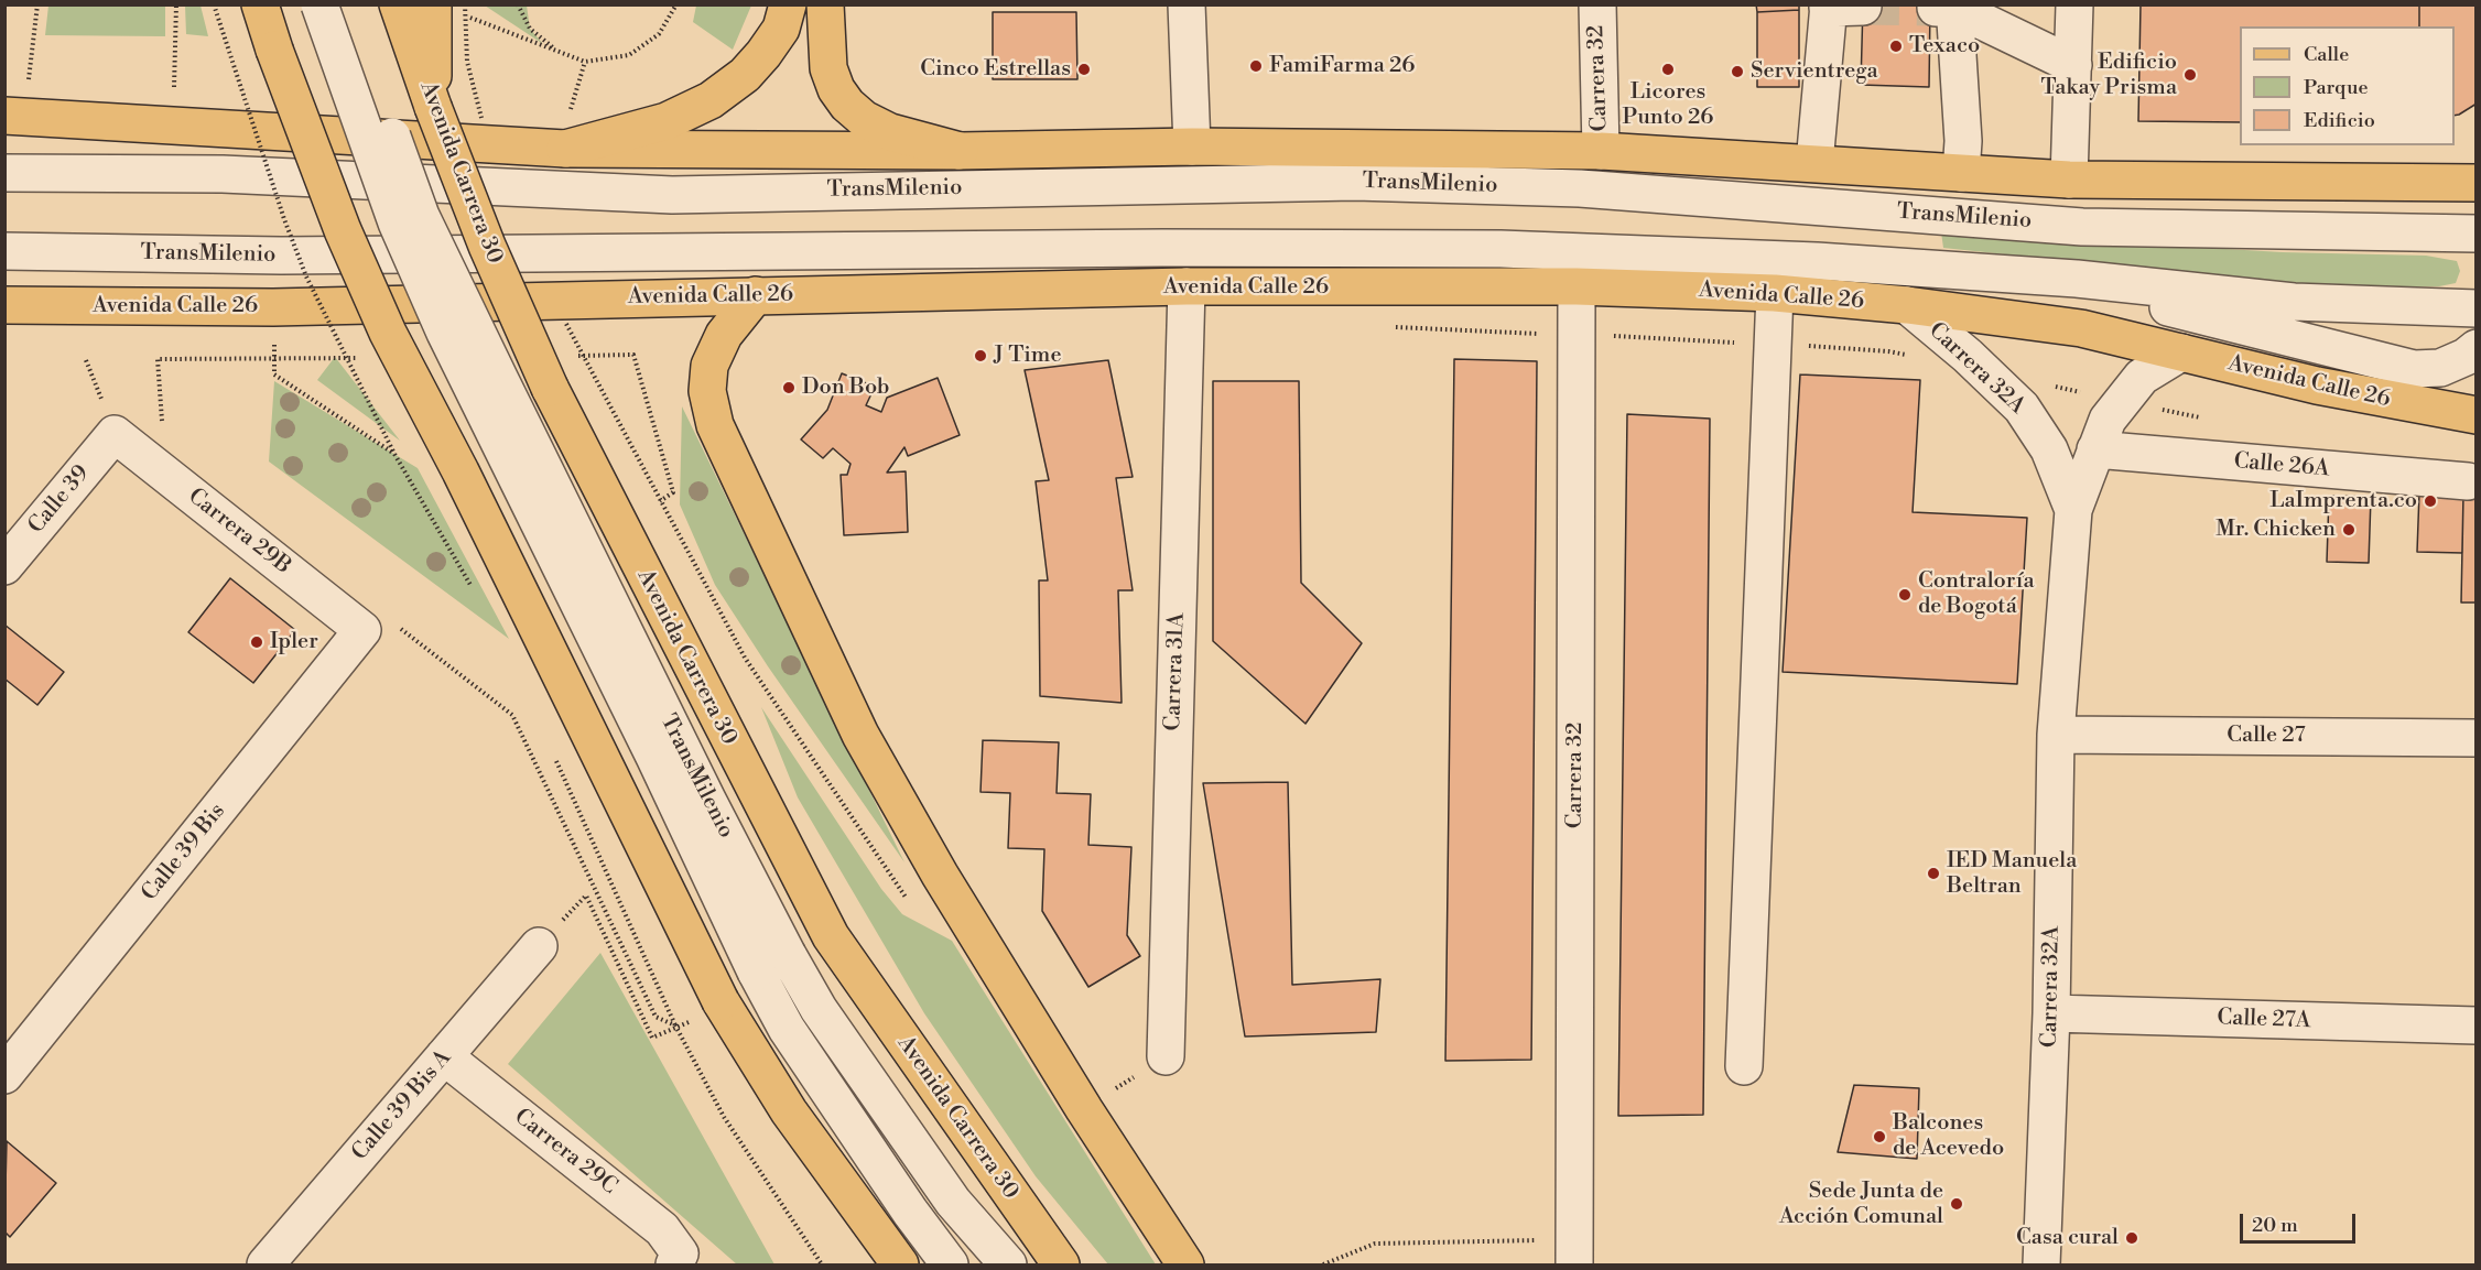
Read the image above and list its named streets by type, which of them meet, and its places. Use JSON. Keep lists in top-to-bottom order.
{
  "streets": {
    "main road": ["Avenida Carrera 30", "Avenida Calle 26"],
    "street": [
      "Carrera 32",
      "TransMilenio",
      "Carrera 32A",
      "Calle 26A",
      "Calle 39",
      "Carrera 29B",
      "Carrera 31A",
      "Calle 27",
      "Calle 39 Bis",
      "Calle 27A",
      "Calle 39 Bis A",
      "Carrera 29C"
    ]
  },
  "crossings": [
    ["Carrera 32", "Avenida Calle 26"],
    ["Avenida Calle 26", "Carrera 32A"],
    ["Avenida Calle 26", "Carrera 31A"],
    ["Carrera 32A", "Calle 26A"],
    ["Carrera 32A", "Calle 27"],
    ["Carrera 32A", "Calle 27A"],
    ["Calle 39", "Carrera 29B"],
    ["Carrera 29B", "Calle 39 Bis"],
    ["Calle 39 Bis A", "Carrera 29C"]
  ],
  "places": [
    "Texaco",
    "FamiFarma 26",
    "Cinco Estrellas",
    "Licores Punto 26",
    "Servientrega",
    "Edificio Takay Prisma",
    "J Time",
    "Don Bob",
    "LaImprenta.co",
    "Mr. Chicken",
    "Contraloría de Bogotá",
    "Ipler",
    "IED Manuela Beltran",
    "Balcones de Acevedo",
    "Sede Junta de Acción Comunal",
    "Casa cural"
  ],
  "legend": ["Calle", "Parque", "Edificio"],
  "scale_bar": "20 m"
}
